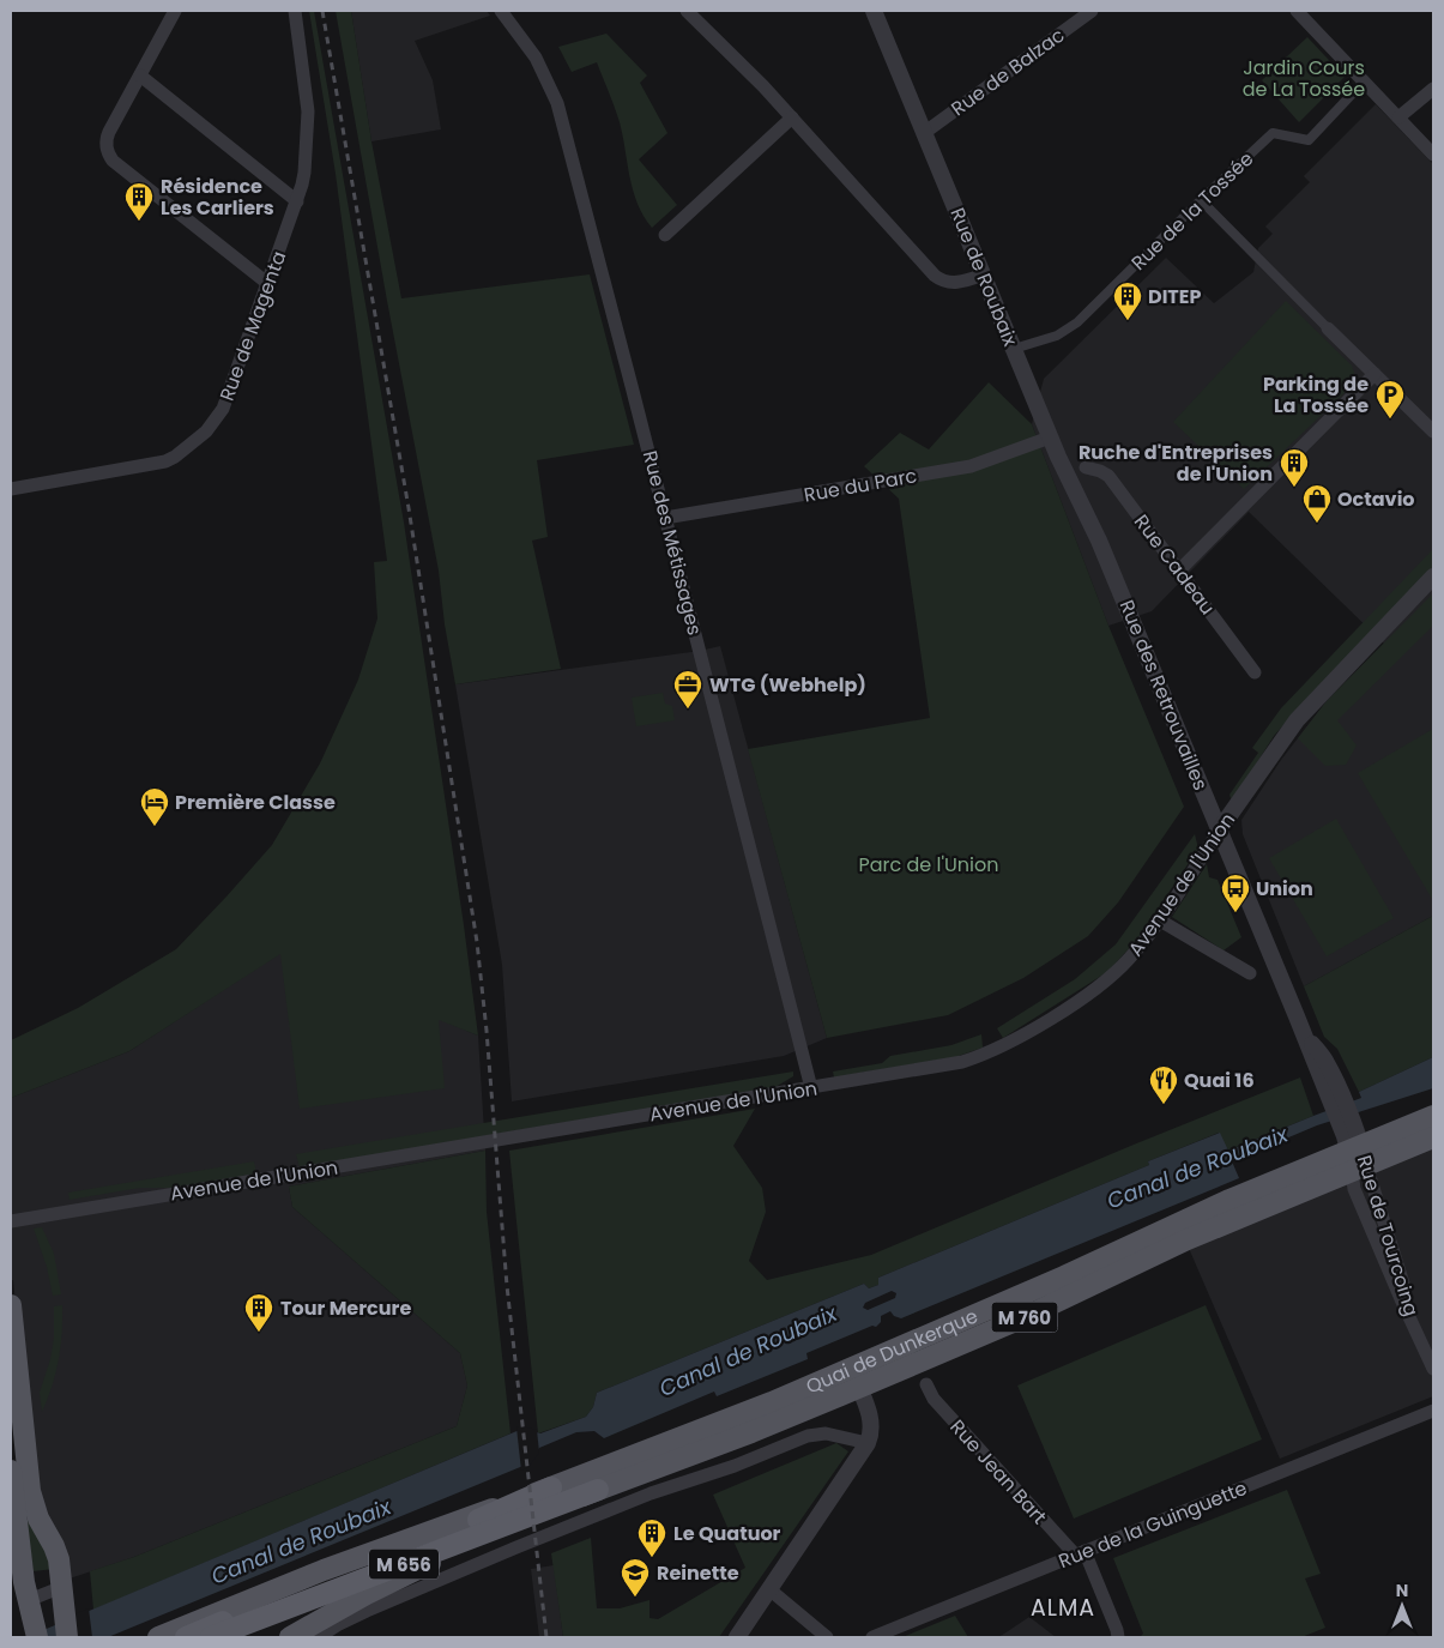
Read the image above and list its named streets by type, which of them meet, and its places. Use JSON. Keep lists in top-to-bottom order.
{
  "streets": {
    "highway": ["M 656"],
    "main road": ["M 760", "Quai de Dunkerque"],
    "street": [
      "Rue de Balzac",
      "Rue de la Tossée",
      "Rue de Roubaix",
      "Rue de Magenta",
      "Rue du Parc",
      "Rue des Métissages",
      "Rue Cadeau",
      "Rue des Retrouvailles",
      "Avenue de l'Union",
      "Rue de Tourcoing",
      "Rue Jean Bart",
      "Rue de la Guinguette"
    ]
  },
  "crossings": [
    ["Rue de Balzac", "Rue de Roubaix"],
    ["Rue de la Tossée", "Rue de Roubaix"],
    ["Rue de Roubaix", "Rue du Parc"],
    ["Rue de Roubaix", "Rue des Retrouvailles"],
    ["Rue du Parc", "Rue des Métissages"],
    ["Rue des Métissages", "Avenue de l'Union"],
    ["Rue des Retrouvailles", "Avenue de l'Union"],
    ["Rue des Retrouvailles", "Rue de Tourcoing"],
    ["Rue de Tourcoing", "M 760"],
    ["Rue de Tourcoing", "Quai de Dunkerque"],
    ["M 760", "Quai de Dunkerque"],
    ["M 760", "M 656"],
    ["Quai de Dunkerque", "M 656"],
    ["Rue Jean Bart", "Rue de la Guinguette"]
  ],
  "districts": ["ALMA"],
  "water": ["Canal de Roubaix"],
  "parks": ["Jardin Cours de La Tossée", "Parc de l'Union"],
  "places": {
    "building": [
      "Résidence Les Carliers",
      "DITEP",
      "Ruche d'Entreprises de l'Union",
      "Tour Mercure",
      "Le Quatuor"
    ],
    "parking": ["Parking de La Tossée"],
    "shop": ["Octavio"],
    "office": ["WTG (Webhelp)"],
    "hotel": ["Première Classe"],
    "bus stop": ["Union"],
    "restaurant": ["Quai 16"],
    "school or university": ["Reinette"]
  },
  "north": "top"
}
